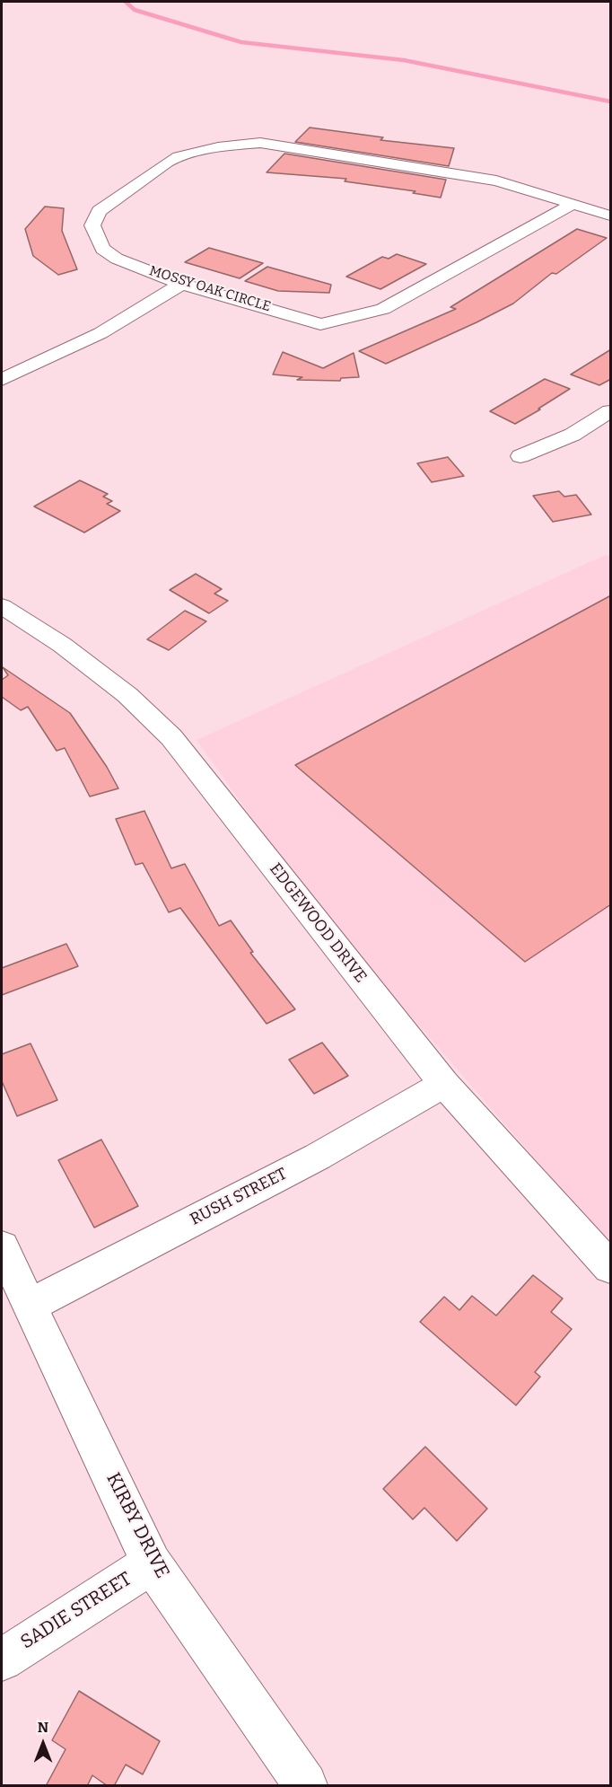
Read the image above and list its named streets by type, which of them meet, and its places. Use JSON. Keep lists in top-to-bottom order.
{
  "streets": {
    "street": [
      "MOSSY OAK CIRCLE",
      "EDGEWOOD DRIVE",
      "RUSH STREET",
      "KIRBY DRIVE",
      "SADIE STREET"
    ]
  },
  "crossings": [
    ["EDGEWOOD DRIVE", "RUSH STREET"],
    ["RUSH STREET", "KIRBY DRIVE"],
    ["KIRBY DRIVE", "SADIE STREET"]
  ],
  "north": "top"
}
